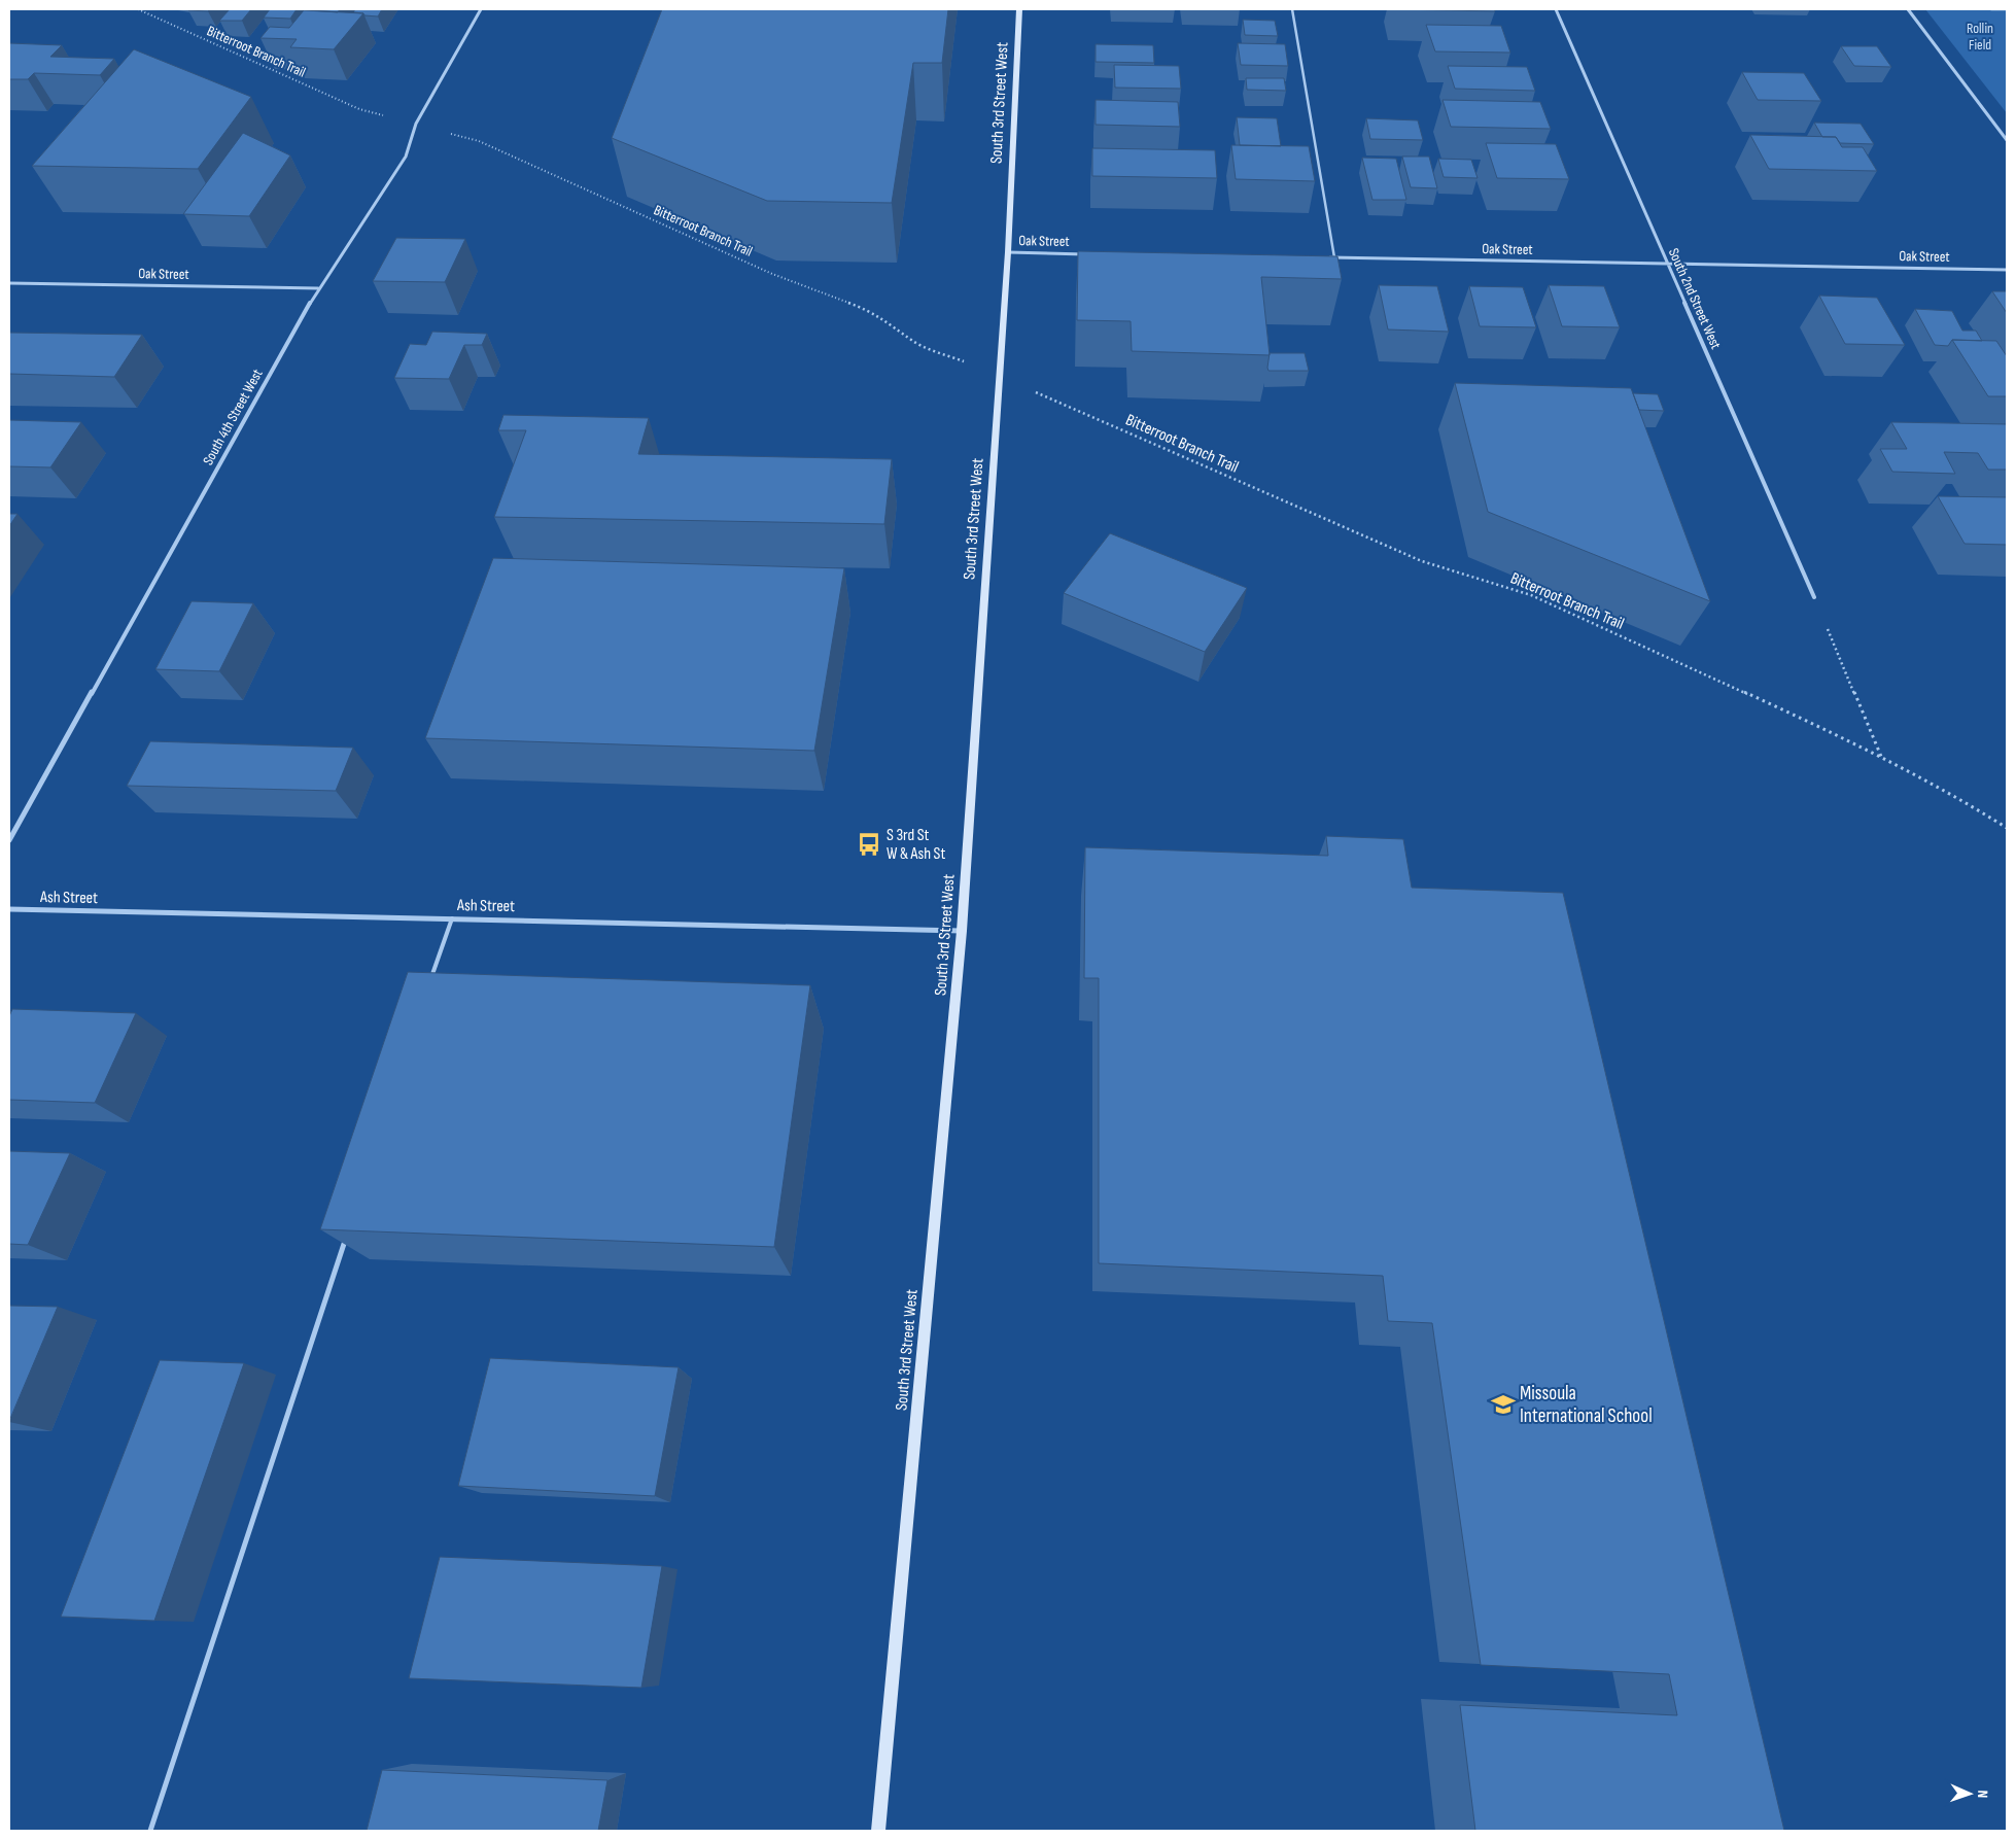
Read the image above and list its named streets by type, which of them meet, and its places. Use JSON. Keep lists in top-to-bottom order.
{
  "streets": {
    "main road": ["South 3rd Street West"],
    "street": [
      "Oak Street",
      "South 2nd Street West",
      "South 4th Street West",
      "Ash Street"
    ],
    "path": ["Bitterroot Branch Trail"]
  },
  "crossings": [
    ["South 3rd Street West", "Oak Street"],
    ["South 3rd Street West", "Ash Street"],
    ["Oak Street", "South 2nd Street West"],
    ["Oak Street", "South 4th Street West"]
  ],
  "parks": ["Rollin Field"],
  "places": {
    "bus stop": ["S 3rd St W & Ash St"],
    "school or university": ["Missoula International School"]
  },
  "north": "right"
}
